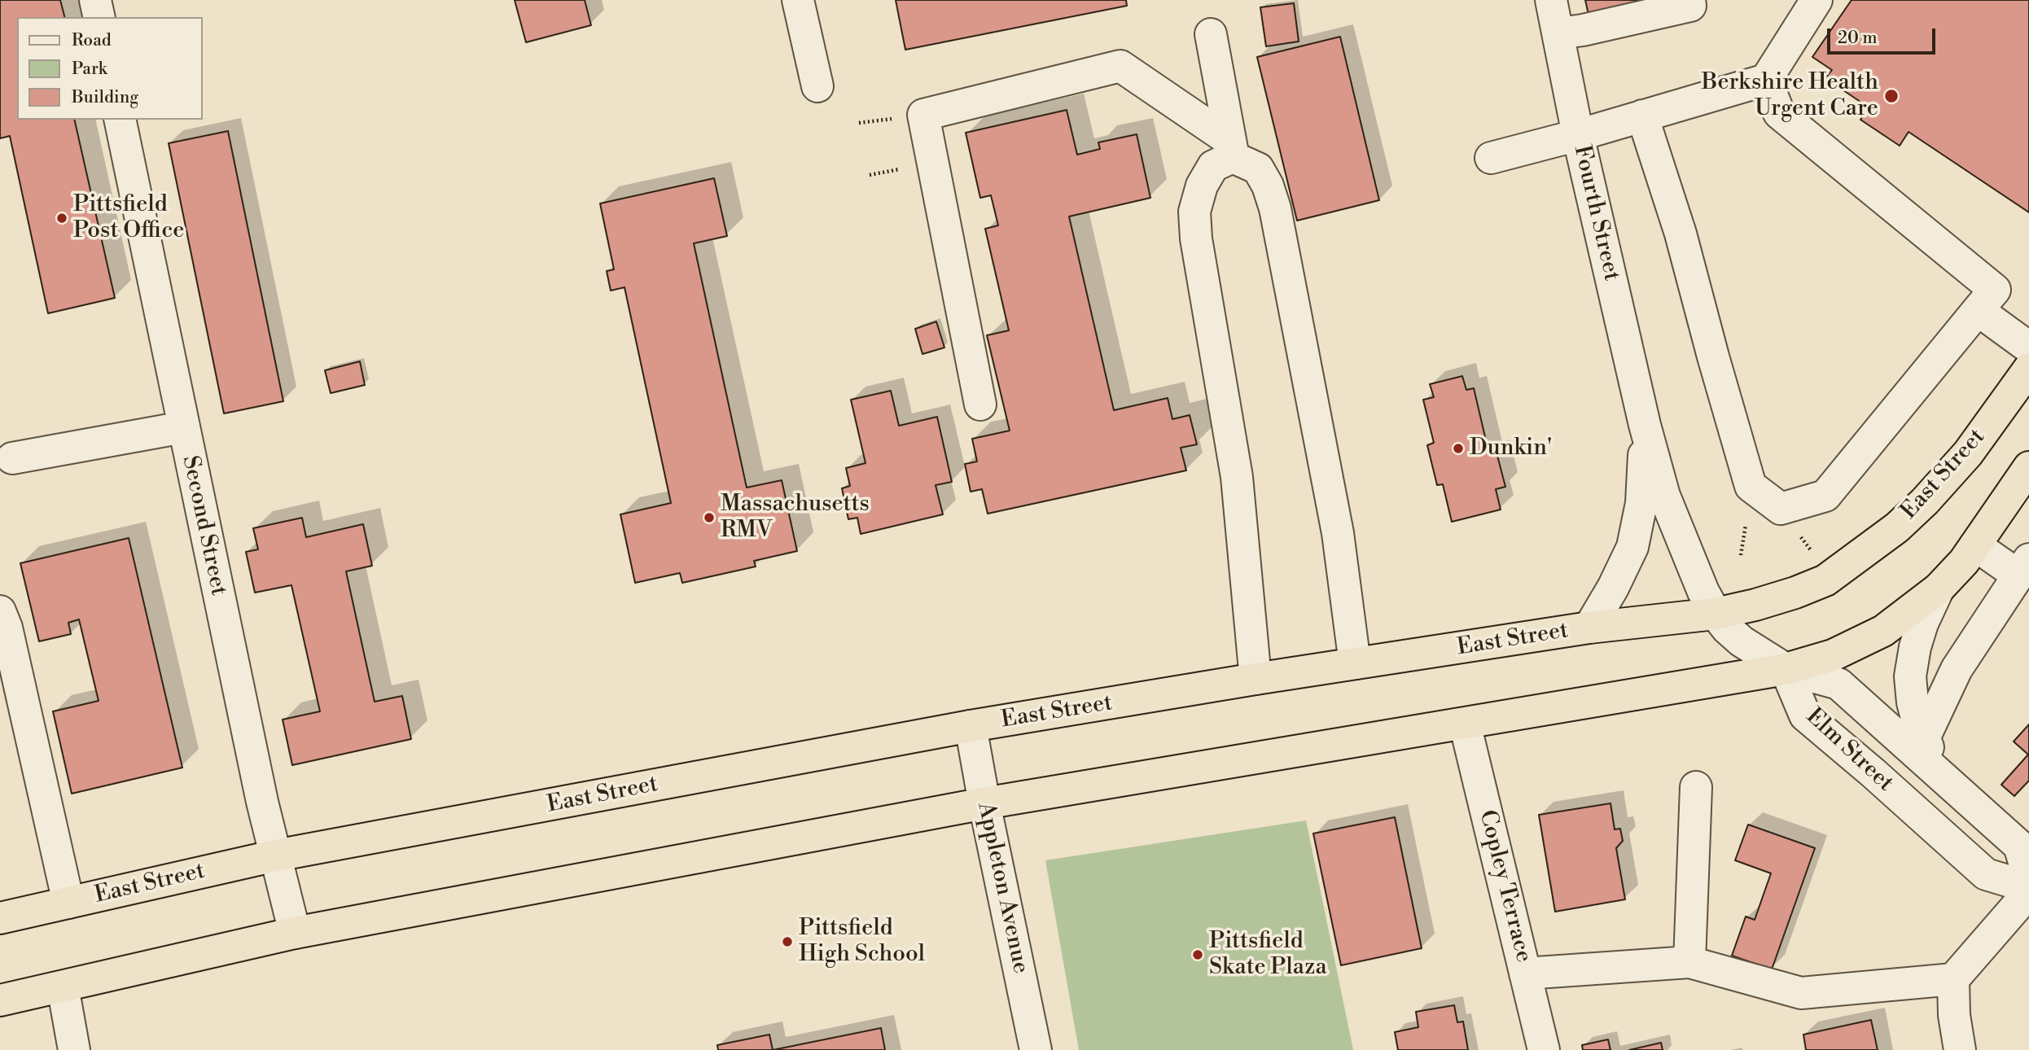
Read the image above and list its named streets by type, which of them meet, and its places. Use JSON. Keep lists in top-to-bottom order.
{
  "streets": {
    "highway": ["East Street"],
    "street": [
      "Fourth Street",
      "Second Street",
      "Elm Street",
      "Copley Terrace",
      "Appleton Avenue"
    ]
  },
  "crossings": [
    ["Fourth Street", "East Street"],
    ["Fourth Street", "Elm Street"],
    ["East Street", "Second Street"],
    ["East Street", "Appleton Avenue"]
  ],
  "places": [
    "Berkshire Health Urgent Care",
    "Pittsfield Post Office",
    "Dunkin'",
    "Massachusetts RMV",
    "Pittsfield High School",
    "Pittsfield Skate Plaza"
  ],
  "legend": ["Road", "Park", "Building"],
  "scale_bar": "20 m"
}
